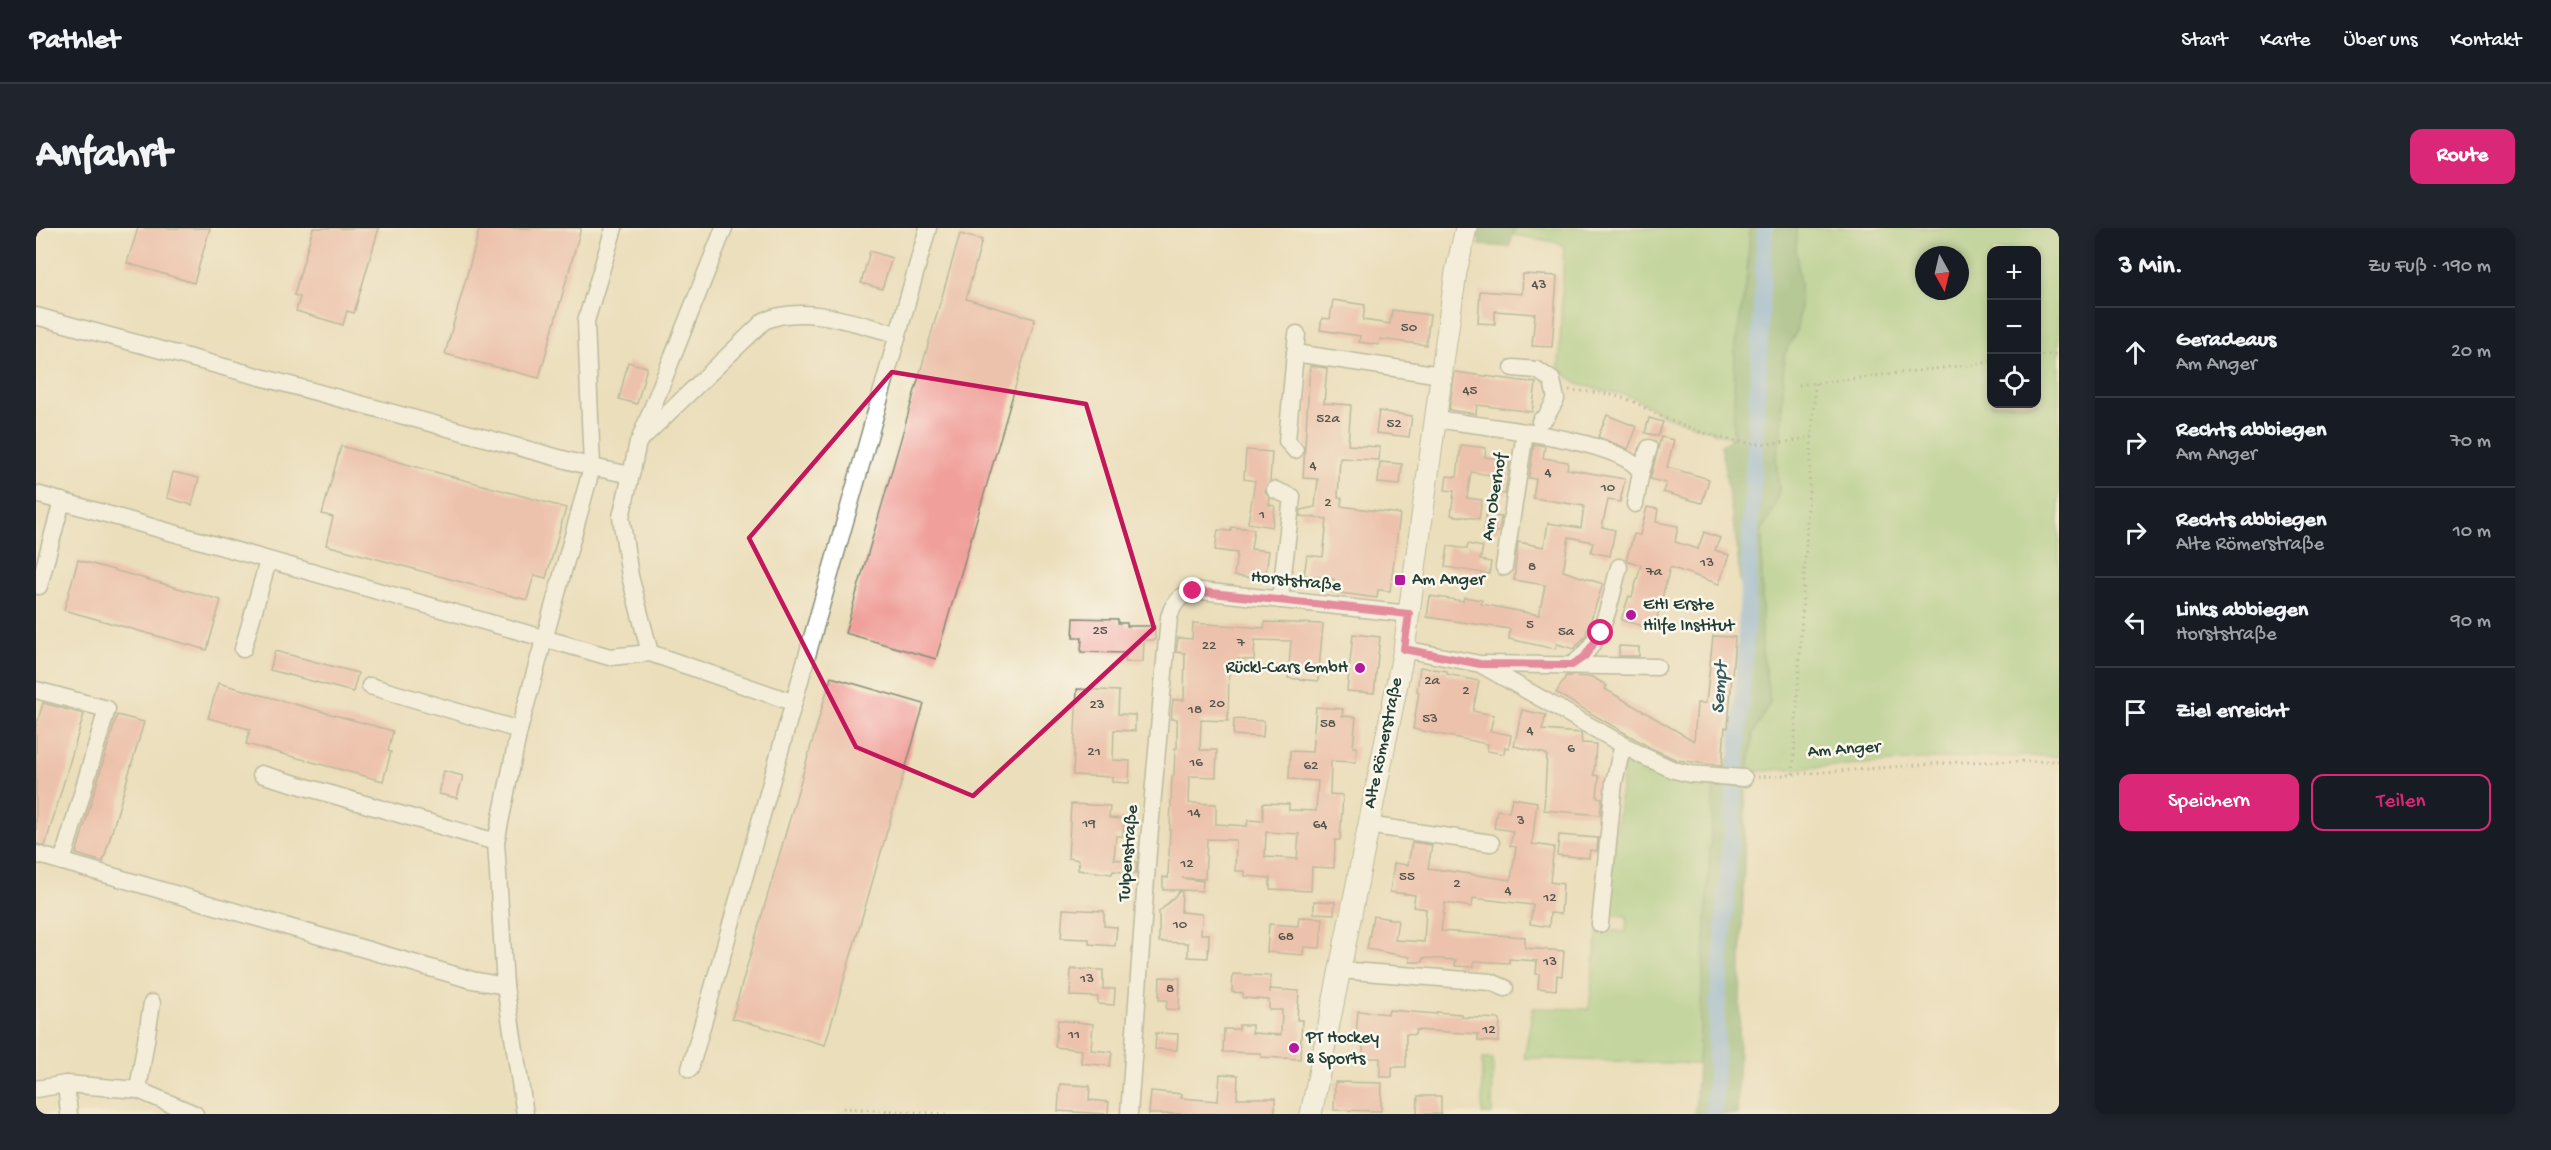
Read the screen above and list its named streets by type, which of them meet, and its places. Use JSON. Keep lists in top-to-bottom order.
{
  "streets": {
    "main road": ["Alte Römerstraße"],
    "street": ["Am Oberhof", "Horststraße", "Tulpenstraße"],
    "path": ["Am Anger"]
  },
  "crossings": [
    ["Am Oberhof", "Alte Römerstraße"],
    ["Horststraße", "Alte Römerstraße"],
    ["Horststraße", "Tulpenstraße"]
  ],
  "water": ["Sempt"],
  "places": {
    "transit": ["Am Anger"],
    "other": ["EHI Erste Hilfe Institut", "Rückl-Cars GmbH", "PT Hockey & Sports"]
  },
  "house_numbers": [
    "43",
    "50",
    "45",
    "52a",
    "52",
    "4",
    "4",
    "10",
    "2",
    "1",
    "13",
    "8",
    "7a",
    "5",
    "25",
    "5a",
    "7",
    "22",
    "2a",
    "2",
    "20",
    "23",
    "18",
    "53",
    "58",
    "4",
    "6",
    "21",
    "16",
    "62",
    "14",
    "3",
    "19",
    "64",
    "12",
    "55",
    "2",
    "4",
    "12",
    "10",
    "68",
    "13",
    "13",
    "8",
    "12",
    "11"
  ],
  "north": "bottom",
  "page": {
    "header": "Pathlet",
    "nav": [
      "Start",
      "Karte",
      "Über uns",
      "Kontakt"
    ],
    "buttons": [
      "Route",
      ["Speichern", "Teilen"]
    ],
    "title": "Anfahrt",
    "heading": ["3 Min.", "Zu Fuß · 190 m"],
    "map_buttons": ["+", "−"],
    "list": [
      ["Geradeaus", "Am Anger", "20 m"],
      ["Rechts abbiegen", "Am Anger", "70 m"],
      ["Rechts abbiegen", "Alte Römerstraße", "10 m"],
      ["Links abbiegen", "Horststraße", "90 m"],
      "Ziel erreicht"
    ]
  }
}
